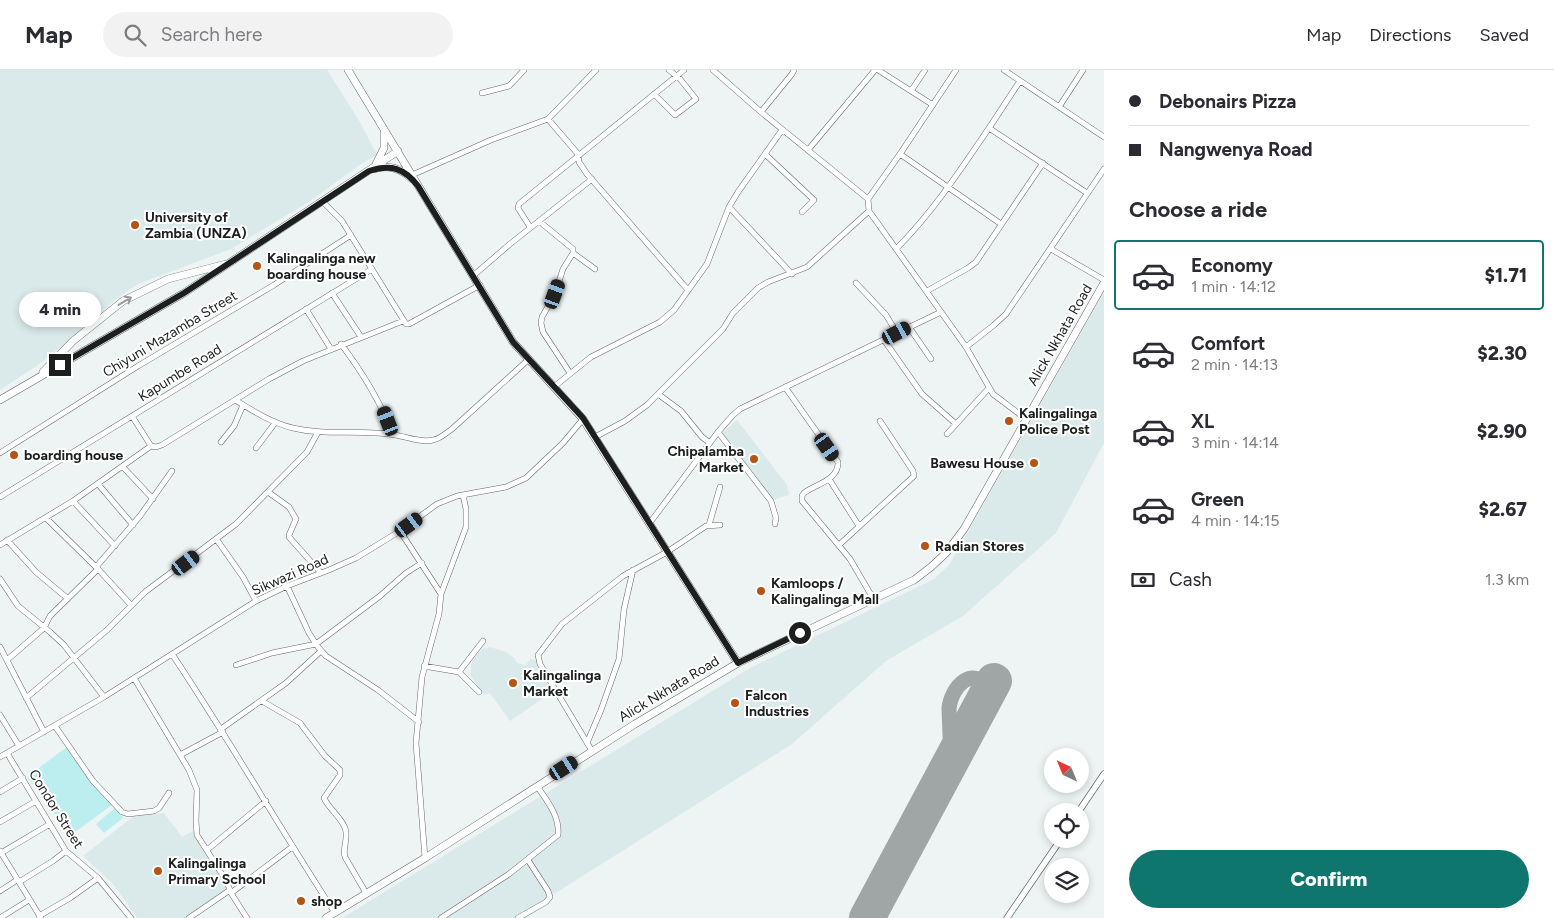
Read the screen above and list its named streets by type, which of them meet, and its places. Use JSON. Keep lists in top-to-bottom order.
{
  "streets": {
    "main road": ["Alick Nkhata Road"],
    "street": [
      "Chiyuni Mazamba Street",
      "Kapumbe Road",
      "Sikwazi Road",
      "Condor Street"
    ]
  },
  "crossings": [
    ["Sikwazi Road", "Condor Street"]
  ],
  "places": [
    "University of Zambia (UNZA)",
    "Kalingalinga new boarding house",
    "Kalingalinga Police Post",
    "boarding house",
    "Chipalamba Market",
    "Bawesu House",
    "Radian Stores",
    "Kamloops / Kalingalinga Mall",
    "Kalingalinga Market",
    "Falcon Industries",
    "Kalingalinga Primary School",
    "shop"
  ],
  "north": "top left",
  "page": {
    "header": "Map",
    "search": "Search here",
    "nav": ["Map", "Directions", "Saved"],
    "banner": ["Debonairs Pizza", "Nangwenya Road"],
    "heading": "Choose a ride",
    "list": [
      {
        "name": "Economy",
        "note": "1 min · 14:12",
        "value": "$1.71"
      },
      {
        "name": "Comfort",
        "note": "2 min · 14:13",
        "value": "$2.30"
      },
      {
        "name": "XL",
        "note": "3 min · 14:14",
        "value": "$2.90"
      },
      {
        "name": "Green",
        "note": "4 min · 14:15",
        "value": "$2.67"
      }
    ],
    "bubble": "4 min",
    "pay": ["Cash", "1.3 km"],
    "buttons": "Confirm"
  }
}
